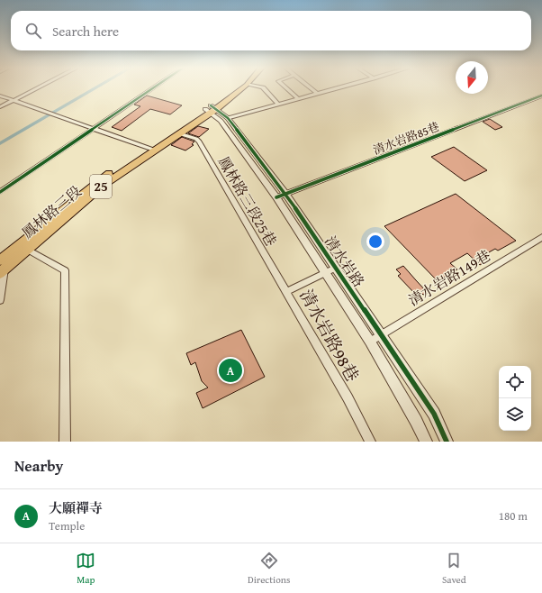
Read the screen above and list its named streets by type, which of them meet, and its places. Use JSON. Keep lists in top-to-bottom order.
{
  "streets": {
    "main road": ["25", "鳳林路三段"],
    "street": [
      "清水岩路85巷",
      "鳳林路三段25巷",
      "清水岩路",
      "清水岩路149巷",
      "清水岩路98巷"
    ]
  },
  "crossings": [
    ["清水岩路85巷", "清水岩路"],
    ["25", "鳳林路三段"],
    ["25", "清水岩路"],
    ["鳳林路三段25巷", "鳳林路三段"],
    ["鳳林路三段25巷", "清水岩路98巷"],
    ["鳳林路三段", "清水岩路"],
    ["清水岩路", "清水岩路149巷"],
    ["清水岩路", "清水岩路98巷"]
  ],
  "north": "bottom",
  "page": {
    "search": "Search here",
    "pins": "A",
    "heading": "Nearby",
    "list": [
      {
        "mark": "A",
        "name": "大願禪寺",
        "note": "Temple",
        "value": "180 m"
      }
    ],
    "nav": ["Map", "Directions", "Saved"]
  }
}
